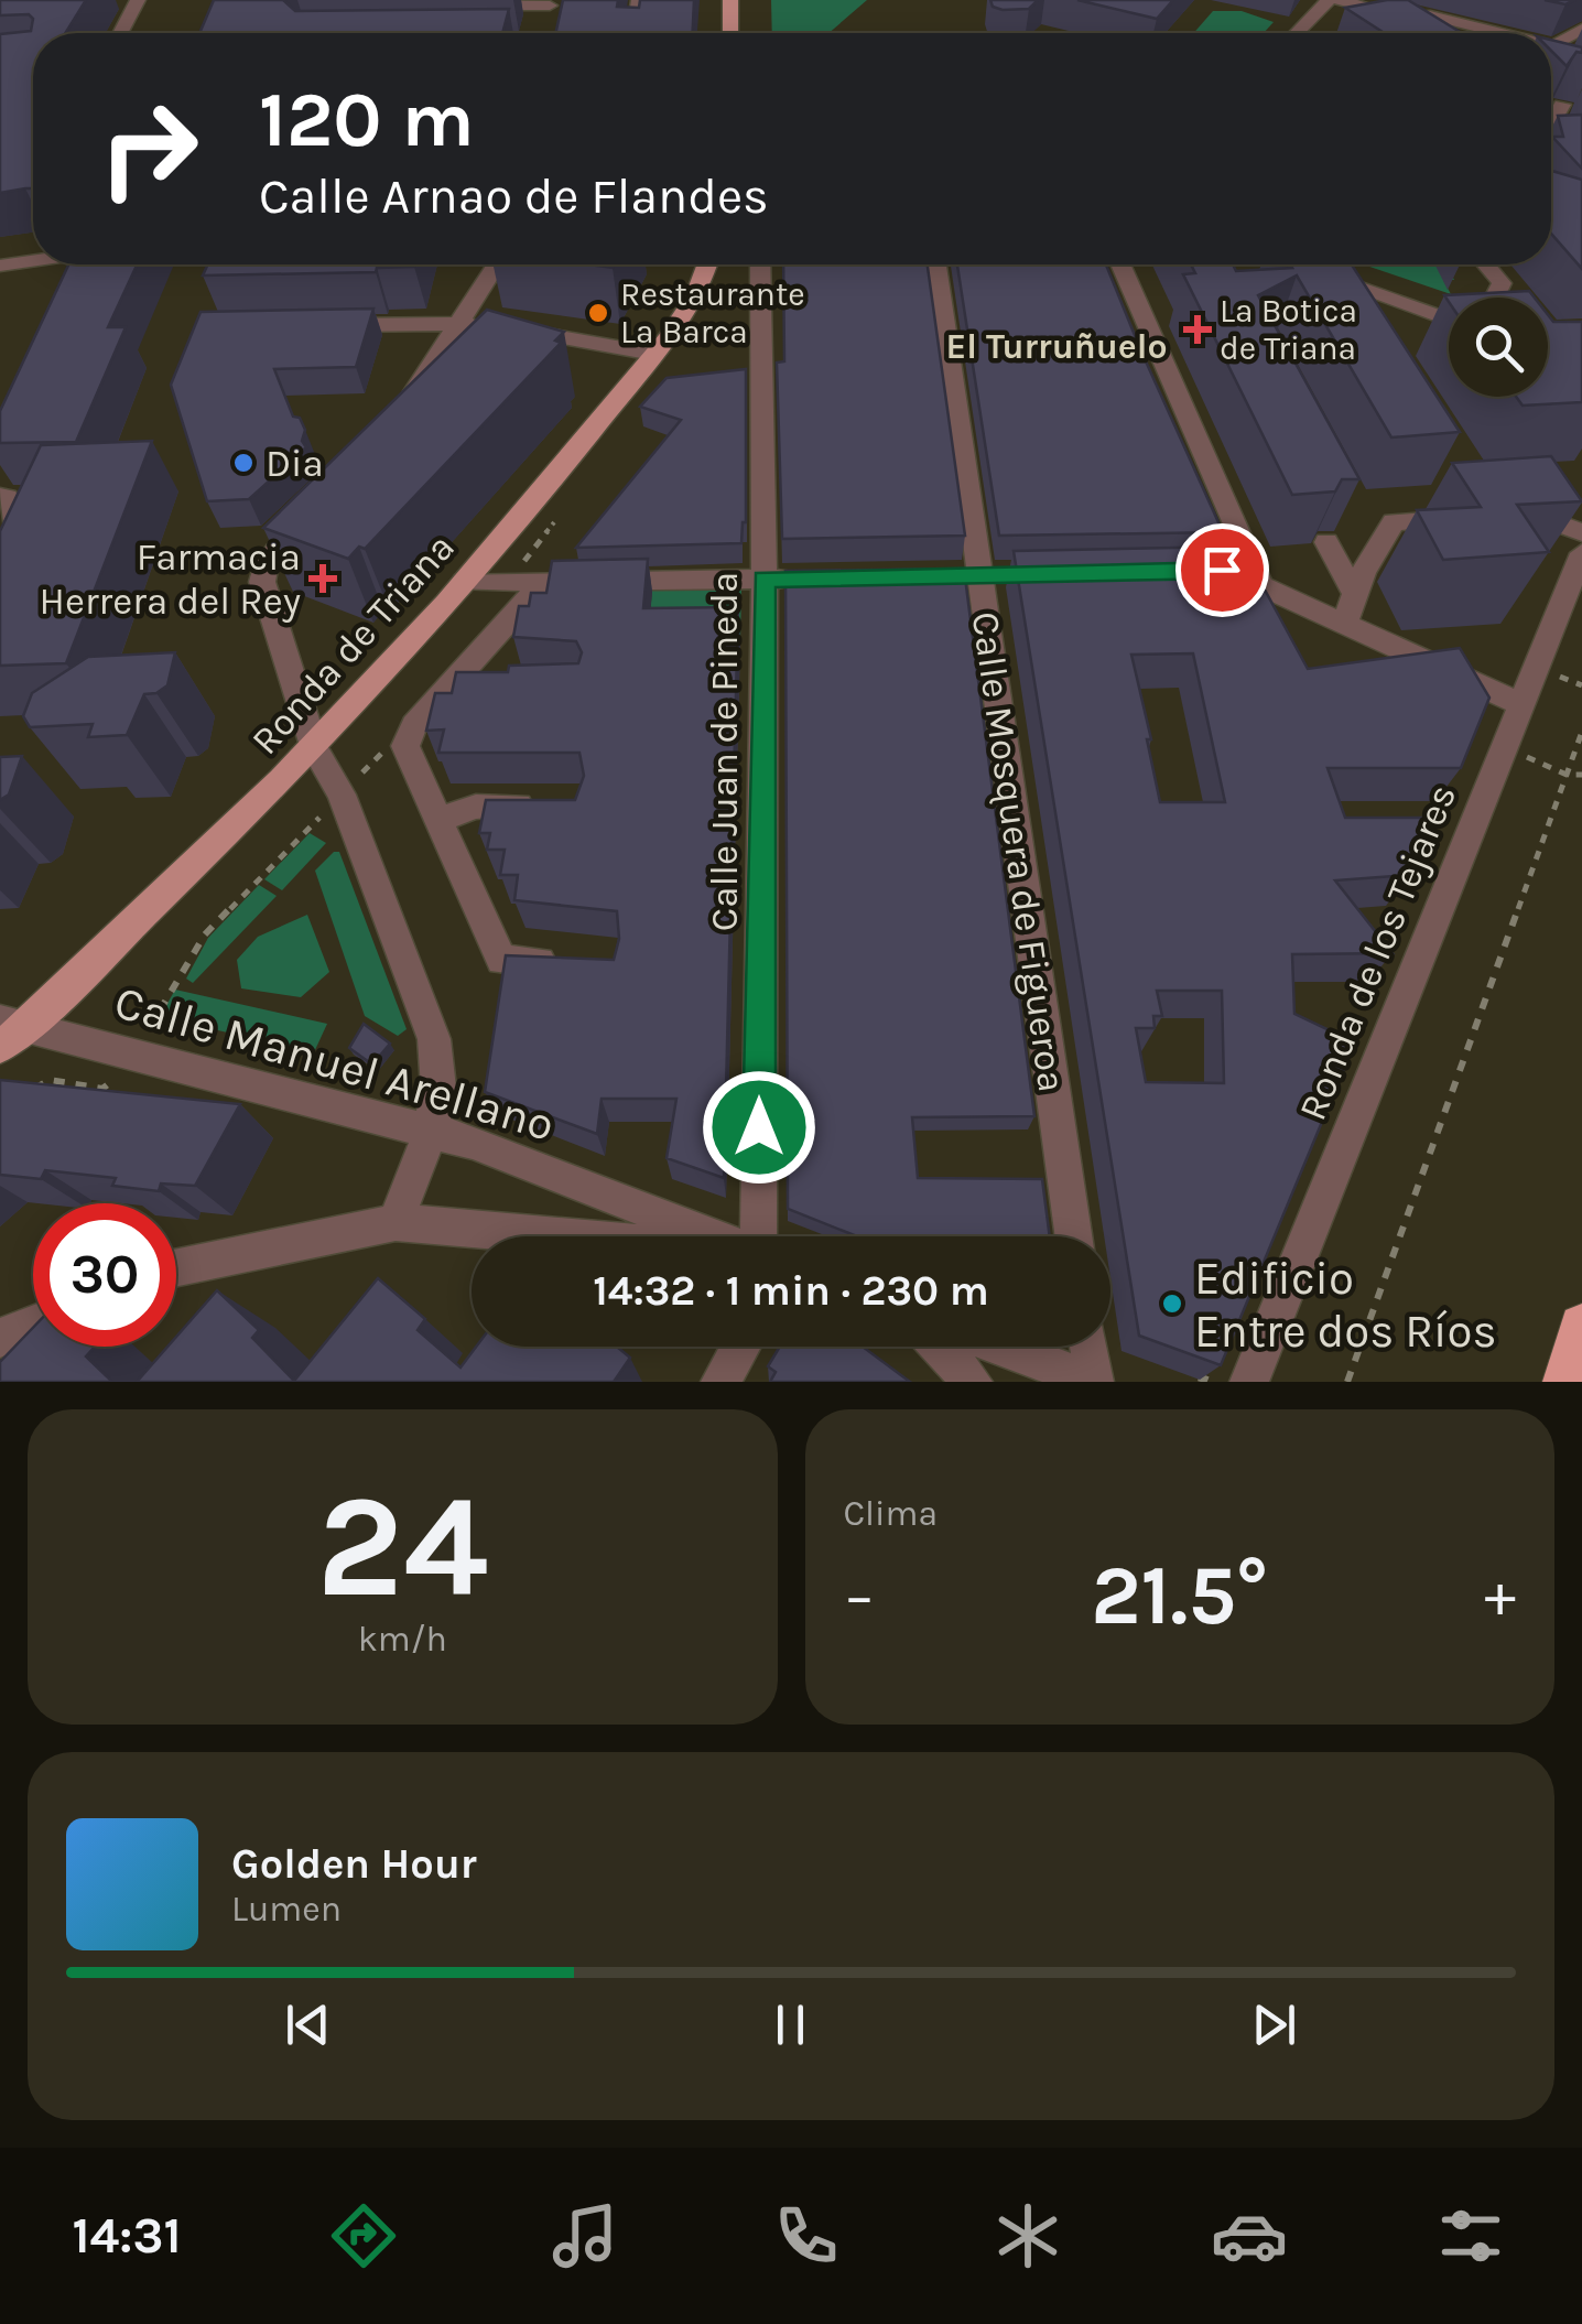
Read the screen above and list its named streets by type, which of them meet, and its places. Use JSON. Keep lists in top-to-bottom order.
{
  "streets": {
    "main road": ["Ronda de Triana"],
    "street": [
      "Calle Juan de Pineda",
      "Calle Mosquera de Figueroa",
      "Ronda de los Tejares",
      "Calle Manuel Arellano"
    ]
  },
  "crossings": [
    ["Ronda de Triana", "Calle Manuel Arellano"]
  ],
  "districts": ["El Turruñuelo"],
  "places": {
    "other": ["Restaurante La Barca", "Dia", "Edificio Entre dos Ríos"],
    "health": ["La Botica de Triana", "Farmacia Herrera del Rey"]
  },
  "page": {
    "turn": ["120 m", "Calle Arnao de Flandes"],
    "limit": "30",
    "trip": "14:32 · 1 min · 230 m",
    "tile": [
      ["24", "km/h"],
      "Clima"
    ],
    "heat": ["−", "21.5°", "+"],
    "song": ["Golden Hour", "Lumen"],
    "tabs": "14:31"
  }
}
